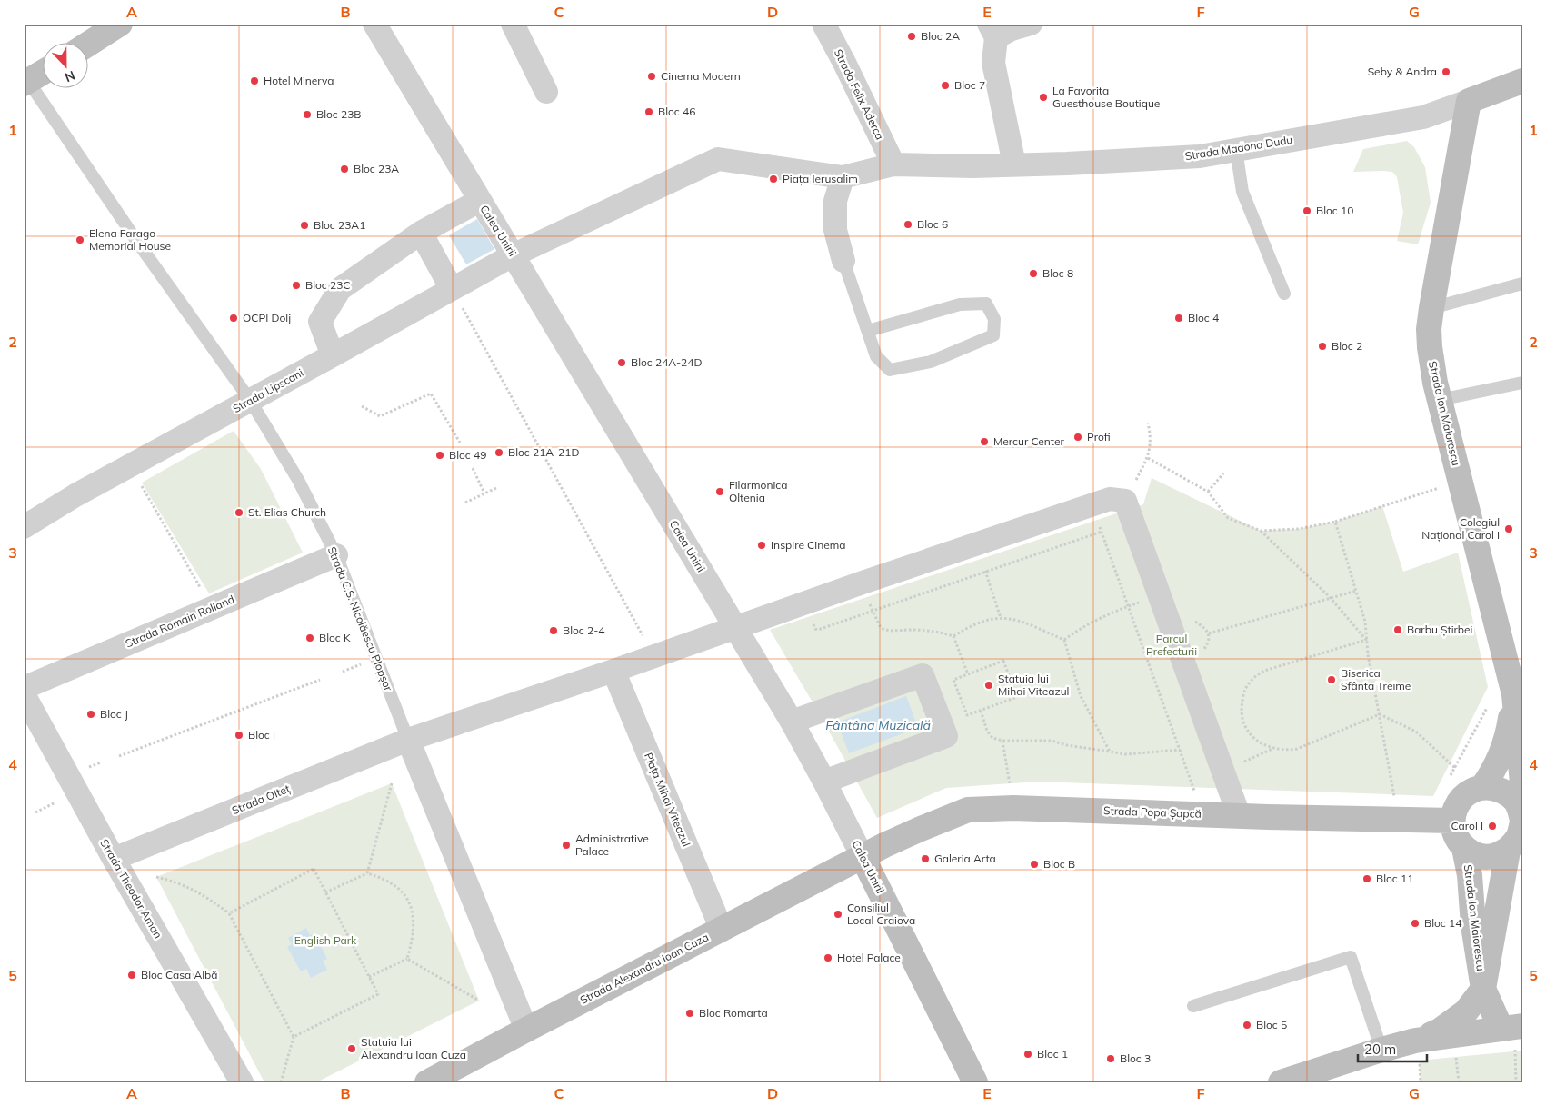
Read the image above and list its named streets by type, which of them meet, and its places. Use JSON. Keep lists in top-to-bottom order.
{
  "streets": {
    "street": [
      "Strada Felix Aderca",
      "Strada Madona Dudu",
      "Calea Unirii",
      "Strada Lipscani",
      "Strada Ion Maiorescu",
      "Strada C.S. Nicolăescu Plopșor",
      "Strada Romain Rolland",
      "Strada Olteț",
      "Piața Mihai Viteazul",
      "Strada Popa Șapcă",
      "Strada Theodor Aman",
      "Strada Alexandru Ioan Cuza"
    ]
  },
  "crossings": [
    ["Strada Felix Aderca", "Strada Madona Dudu"],
    ["Strada Madona Dudu", "Strada Lipscani"],
    ["Strada Madona Dudu", "Strada Ion Maiorescu"],
    ["Calea Unirii", "Strada Lipscani"],
    ["Calea Unirii", "Strada Olteț"],
    ["Calea Unirii", "Strada Popa Șapcă"],
    ["Calea Unirii", "Strada Alexandru Ioan Cuza"],
    ["Strada Lipscani", "Strada C.S. Nicolăescu Plopșor"],
    ["Strada Ion Maiorescu", "Strada Popa Șapcă"],
    ["Strada C.S. Nicolăescu Plopșor", "Strada Romain Rolland"],
    ["Strada C.S. Nicolăescu Plopșor", "Strada Olteț"],
    ["Strada C.S. Nicolăescu Plopșor", "Strada Alexandru Ioan Cuza"],
    ["Strada Olteț", "Piața Mihai Viteazul"],
    ["Strada Olteț", "Strada Theodor Aman"],
    ["Piața Mihai Viteazul", "Strada Alexandru Ioan Cuza"],
    ["Strada Popa Șapcă", "Strada Alexandru Ioan Cuza"]
  ],
  "water": ["Fântâna Muzicală"],
  "parks": ["Parcul Prefecturii", "English Park"],
  "places": [
    "Bloc 2A",
    "Seby & Andra",
    "Cinema Modern",
    "Hotel Minerva",
    "Bloc 7",
    "La Favorita Guesthouse Boutique",
    "Bloc 46",
    "Bloc 23B",
    "Bloc 23A",
    "Piața Ierusalim",
    "Bloc 10",
    "Bloc 6",
    "Bloc 23A1",
    "Elena Farago Memorial House",
    "Bloc 8",
    "Bloc 23C",
    "OCPI Dolj",
    "Bloc 4",
    "Bloc 2",
    "Bloc 24A-24D",
    "Profi",
    "Mercur Center",
    "Bloc 21A-21D",
    "Bloc 49",
    "Filarmonica Oltenia",
    "St. Elias Church",
    "Colegiul Național Carol I",
    "Inspire Cinema",
    "Barbu Știrbei",
    "Bloc 2-4",
    "Bloc K",
    "Biserica Sfânta Treime",
    "Statuia lui Mihai Viteazul",
    "Bloc J",
    "Bloc I",
    "Carol I",
    "Administrative Palace",
    "Galeria Arta",
    "Bloc B",
    "Bloc 11",
    "Consiliul Local Craiova",
    "Bloc 14",
    "Hotel Palace",
    "Bloc Casa Albă",
    "Bloc Romarta",
    "Bloc 5",
    "Statuia lui Alexandru Ioan Cuza",
    "Bloc 1",
    "Bloc 3"
  ],
  "scale_bar": "20 m",
  "north": "bottom",
  "grid": {
    "columns": [
      "A",
      "B",
      "C",
      "D",
      "E",
      "F",
      "G"
    ],
    "rows": [
      "1",
      "2",
      "3",
      "4",
      "5"
    ]
  }
}
